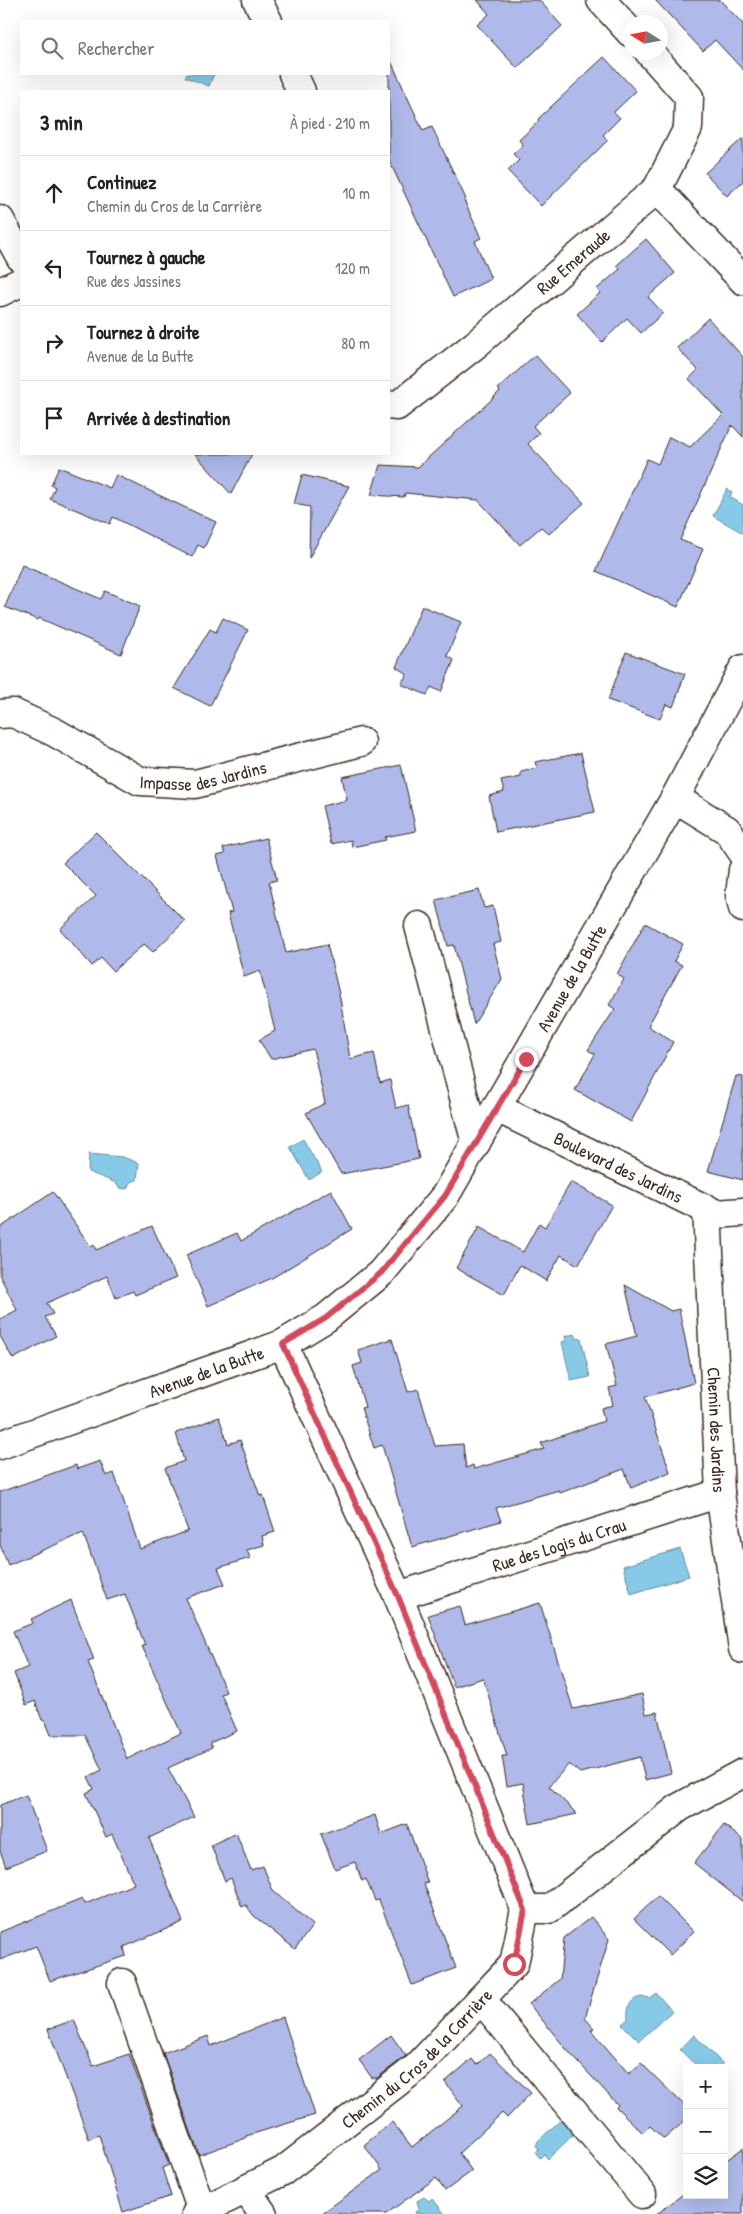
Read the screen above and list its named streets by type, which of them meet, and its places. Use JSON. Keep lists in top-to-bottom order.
{
  "streets": {
    "street": [
      "Rue Emeraude",
      "Impasse des Jardins",
      "Avenue de la Butte",
      "Boulevard des Jardins",
      "Chemin des Jardins",
      "Rue des Logis du Crau",
      "Chemin du Cros de la Carrière"
    ]
  },
  "crossings": [
    ["Avenue de la Butte", "Boulevard des Jardins"],
    ["Boulevard des Jardins", "Chemin des Jardins"],
    ["Chemin des Jardins", "Rue des Logis du Crau"]
  ],
  "north": "left",
  "page": {
    "search": "Rechercher",
    "heading": ["3 min", "À pied · 210 m"],
    "list": [
      ["Continuez", "Chemin du Cros de la Carrière", "10 m"],
      ["Tournez à gauche", "Rue des Jassines", "120 m"],
      ["Tournez à droite", "Avenue de la Butte", "80 m"],
      "Arrivée à destination"
    ],
    "map_buttons": ["+", "−"]
  }
}
